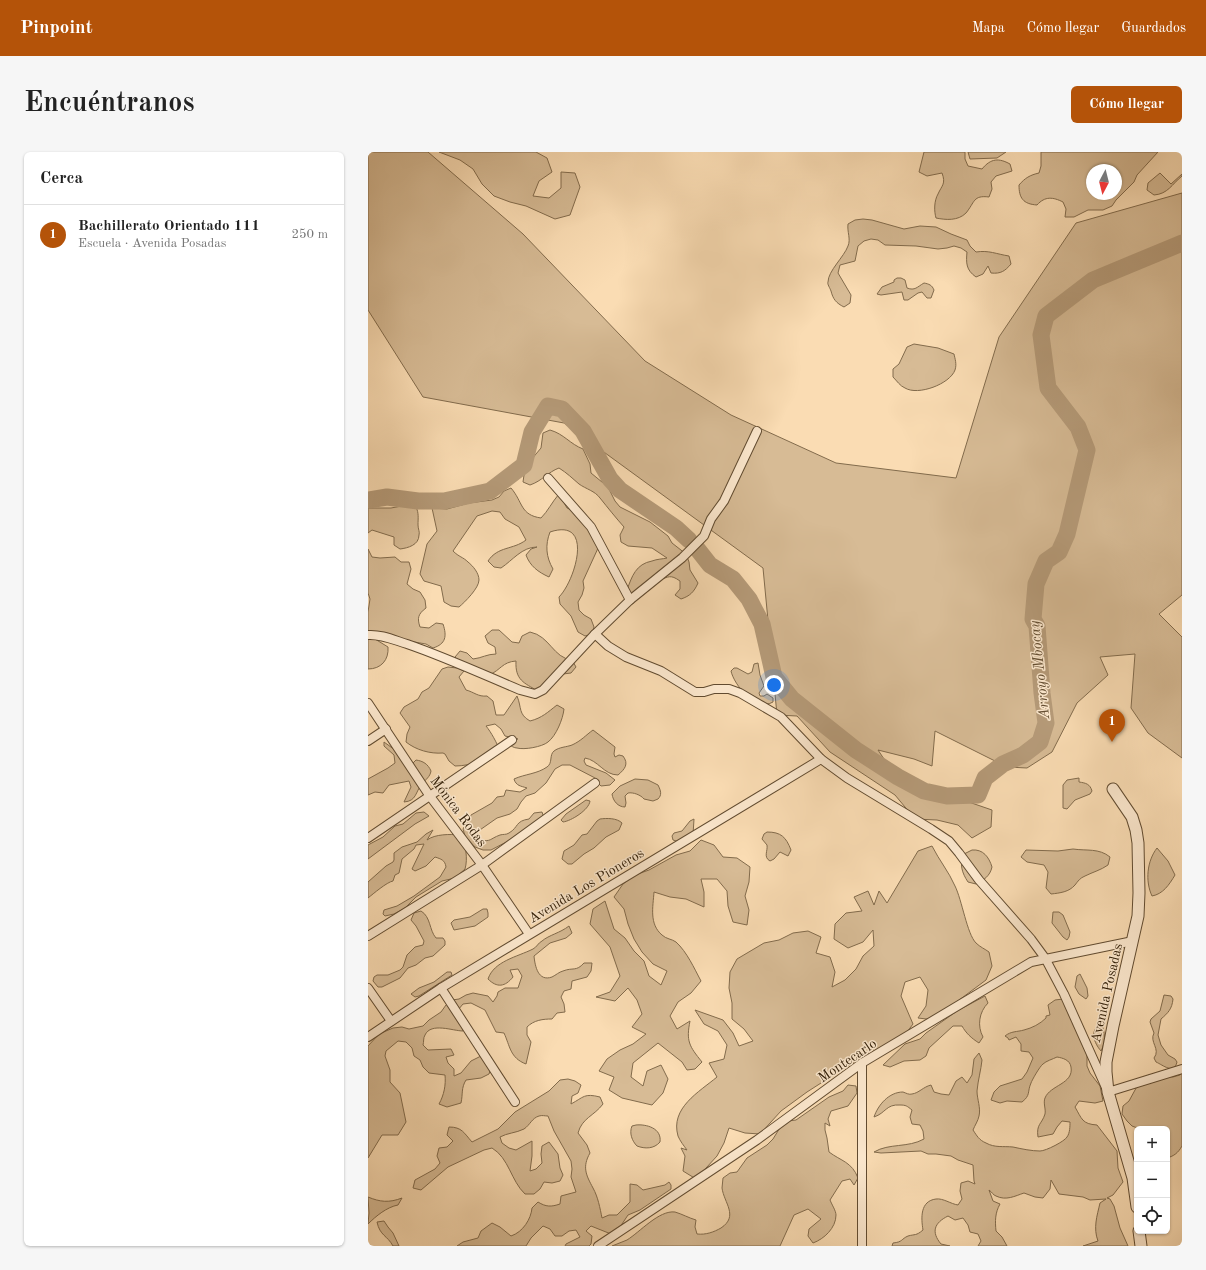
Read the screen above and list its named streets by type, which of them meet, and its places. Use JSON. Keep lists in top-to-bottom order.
{
  "streets": {
    "street": [
      "Mónica Rodas",
      "Avenida Los Pioneros",
      "Avenida Posadas",
      "Montecarlo"
    ]
  },
  "crossings": [
    ["Mónica Rodas", "Avenida Los Pioneros"],
    ["Avenida Posadas", "Montecarlo"]
  ],
  "water": ["Arroyo Mbocay"],
  "north": "bottom",
  "page": {
    "header": "Pinpoint",
    "nav": ["Mapa", "Cómo llegar", "Guardados"],
    "buttons": "Cómo llegar",
    "title": "Encuéntranos",
    "heading": "Cerca",
    "list": [
      {
        "mark": "1",
        "name": "Bachillerato Orientado 111",
        "note": "Escuela · Avenida Posadas",
        "value": "250 m"
      }
    ],
    "pins": "1",
    "map_buttons": ["+", "−"]
  }
}
